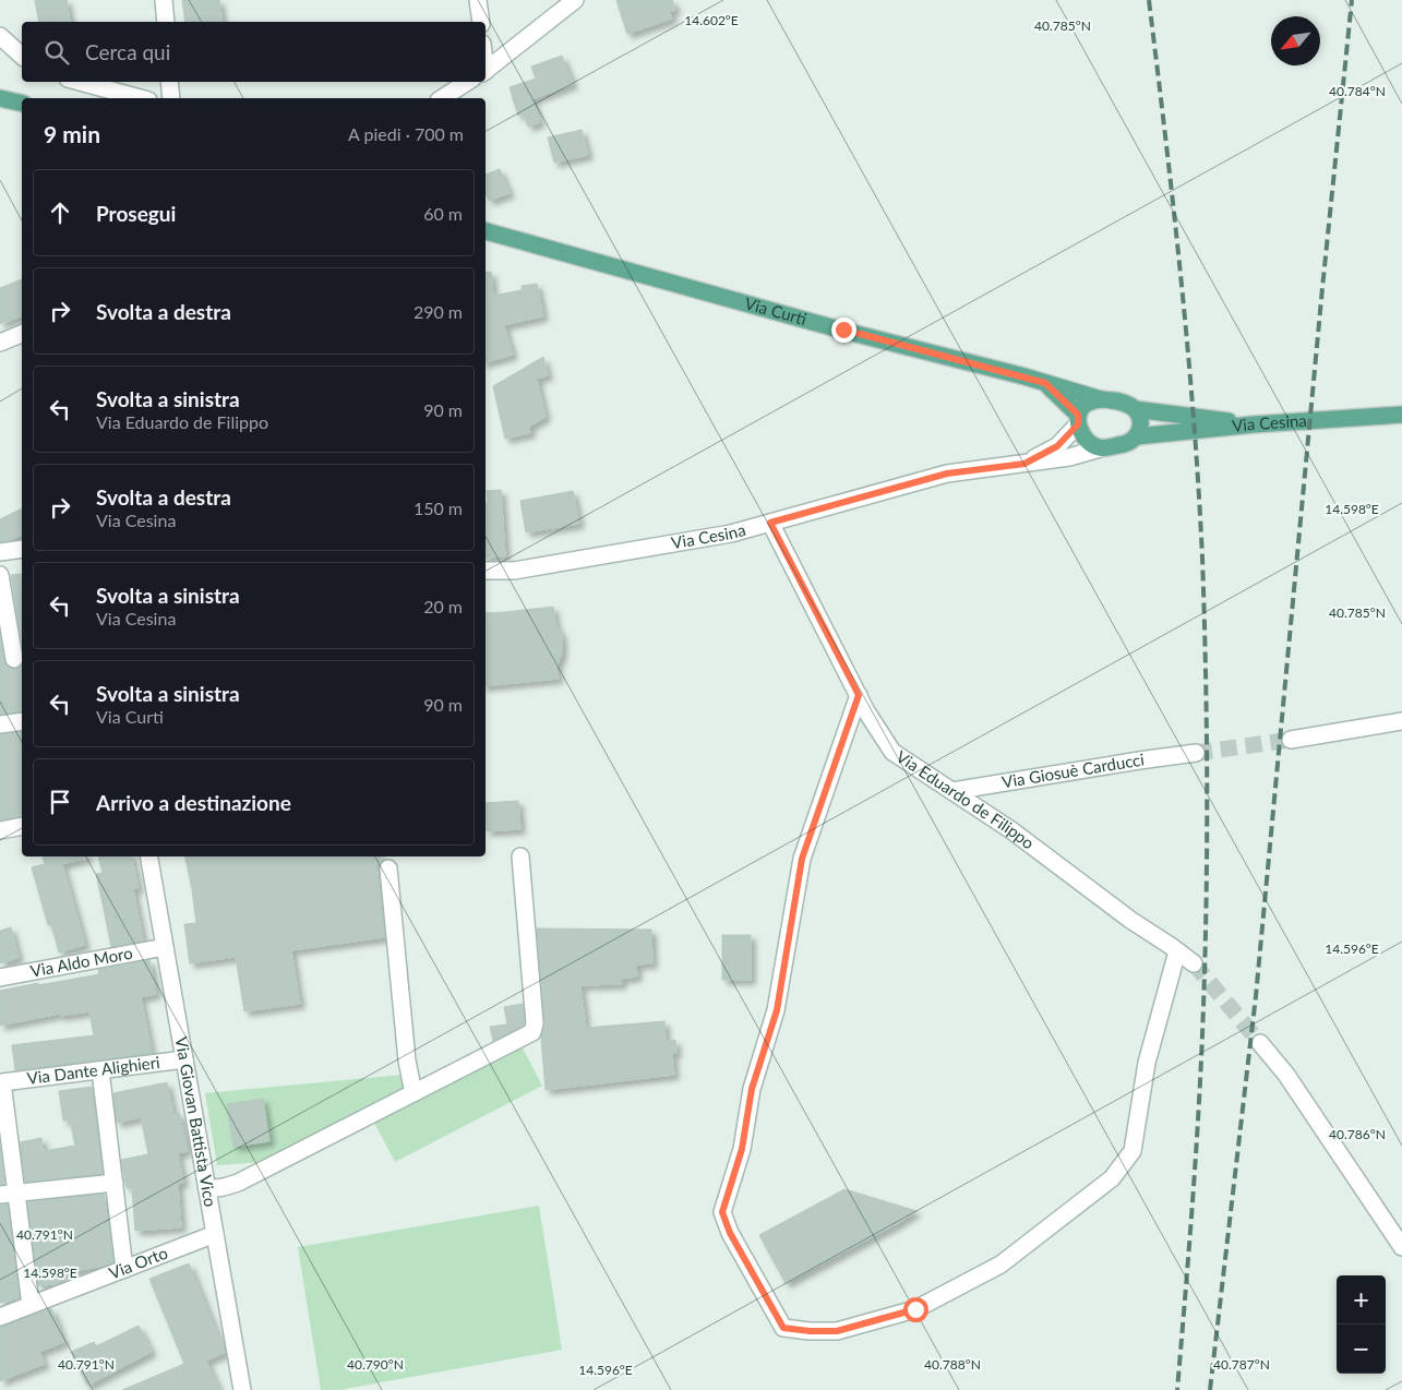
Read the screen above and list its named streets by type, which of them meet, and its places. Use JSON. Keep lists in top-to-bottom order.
{
  "streets": {
    "main road": ["Via Curti", "Via Cesina"],
    "street": [
      "Via Giosuè Carducci",
      "Via Eduardo de Filippo",
      "Via Aldo Moro",
      "Via Dante Alighieri",
      "Via Giovan Battista Vico",
      "Via Orto"
    ]
  },
  "crossings": [
    ["Via Curti", "Via Cesina"],
    ["Via Cesina", "Via Eduardo de Filippo"],
    ["Via Giosuè Carducci", "Via Eduardo de Filippo"],
    ["Via Aldo Moro", "Via Giovan Battista Vico"],
    ["Via Dante Alighieri", "Via Giovan Battista Vico"],
    ["Via Giovan Battista Vico", "Via Orto"]
  ],
  "north": "bottom left",
  "page": {
    "search": "Cerca qui",
    "heading": ["9 min", "A piedi · 700 m"],
    "list": [
      ["Prosegui", "60 m"],
      ["Svolta a destra", "290 m"],
      ["Svolta a sinistra", "Via Eduardo de Filippo", "90 m"],
      ["Svolta a destra", "Via Cesina", "150 m"],
      ["Svolta a sinistra", "Via Cesina", "20 m"],
      ["Svolta a sinistra", "Via Curti", "90 m"],
      "Arrivo a destinazione"
    ],
    "map_buttons": ["+", "−"]
  },
  "coordinates": [
    "14.602°E",
    "40.785°N",
    "40.784°N",
    "14.598°E",
    "14.596°E",
    "40.786°N",
    "40.791°N",
    "40.790°N",
    "40.788°N",
    "40.787°N"
  ]
}
